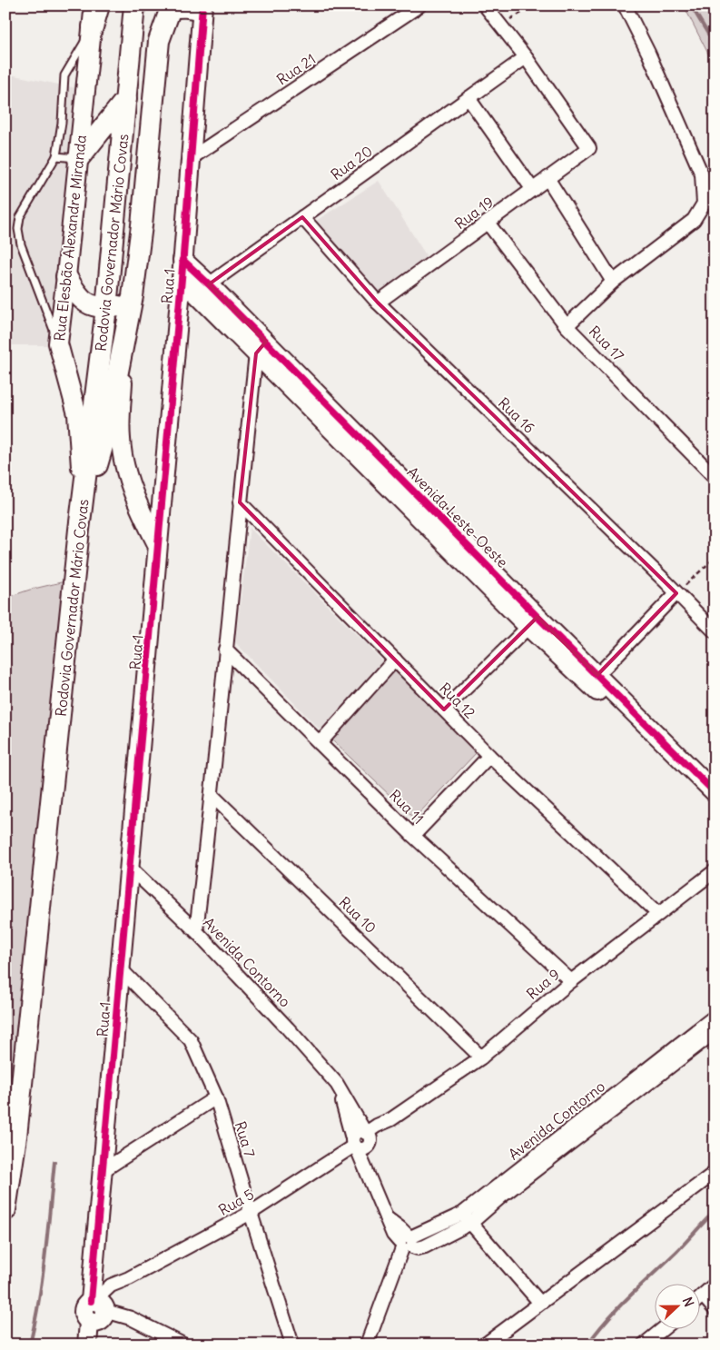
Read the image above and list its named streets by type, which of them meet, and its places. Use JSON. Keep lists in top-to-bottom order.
{
  "streets": {
    "main road": ["Rodovia Governador Mário Covas"],
    "street": [
      "Rua 21",
      "Rua 20",
      "Rua 19",
      "Rua Elesbão Alexandre Miranda",
      "Rua 1",
      "Rua 17",
      "Rua 16",
      "Avenida Leste-Oeste",
      "Rua 12",
      "Rua 11",
      "Rua 10",
      "Avenida Contorno",
      "Rua 9",
      "Rua 7",
      "Rua 5"
    ]
  },
  "crossings": [
    ["Rua 21", "Rua 1"],
    ["Rua 20", "Rua 19"],
    ["Rua 20", "Rua 16"],
    ["Rua 20", "Avenida Leste-Oeste"],
    ["Rua 19", "Rua 17"],
    ["Rua 19", "Rua 16"],
    ["Rua Elesbão Alexandre Miranda", "Rodovia Governador Mário Covas"],
    ["Rua 1", "Avenida Leste-Oeste"],
    ["Rua 1", "Avenida Contorno"],
    ["Rua 1", "Rua 7"],
    ["Rua 1", "Rua 5"],
    ["Rua 12", "Rua 9"],
    ["Rua 11", "Rua 9"],
    ["Rua 10", "Rua 9"],
    ["Avenida Contorno", "Rua 9"],
    ["Avenida Contorno", "Rua 5"],
    ["Rua 9", "Rua 5"],
    ["Rua 7", "Rua 5"]
  ],
  "north": "right"
}
